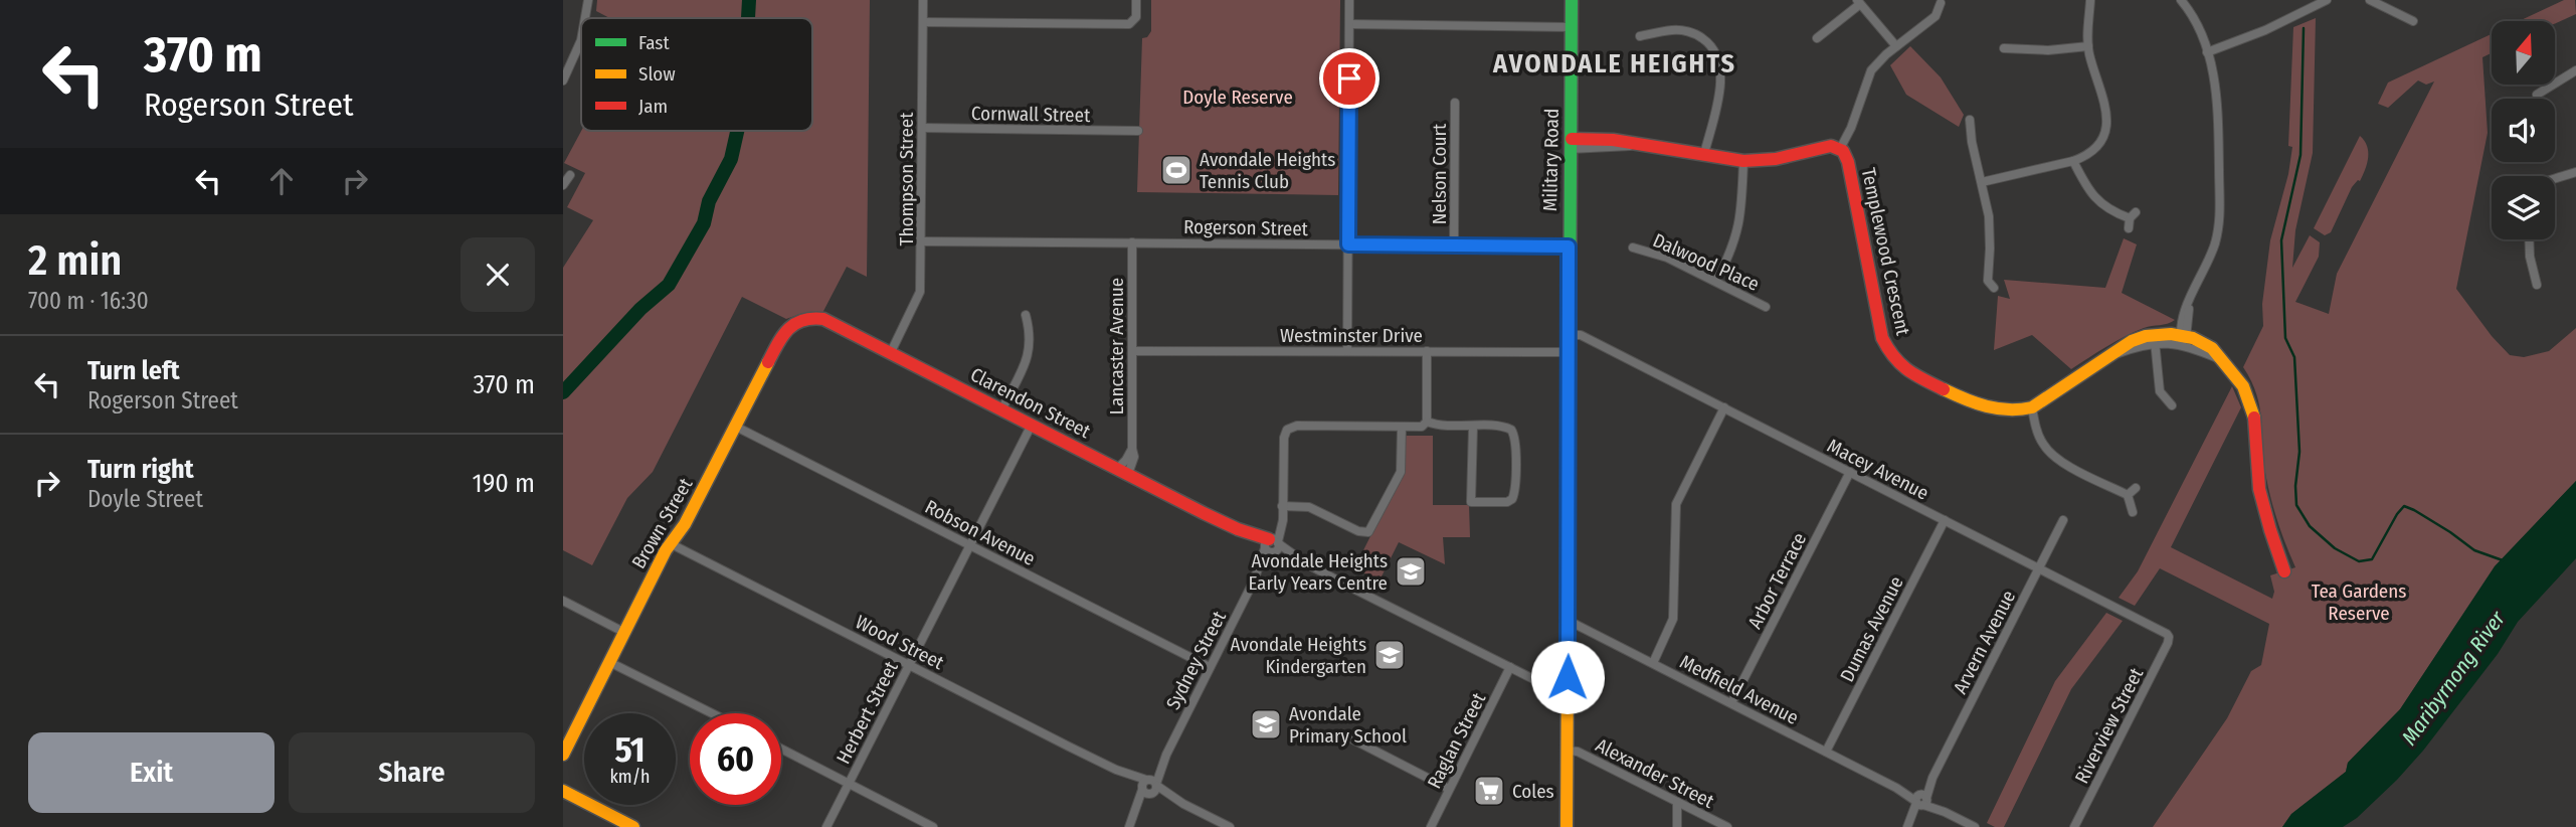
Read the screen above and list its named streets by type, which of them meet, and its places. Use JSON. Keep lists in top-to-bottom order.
{
  "streets": {
    "street": [
      "Cornwall Street",
      "Military Road",
      "Nelson Court",
      "Thompson Street",
      "Rogerson Street",
      "Templewood Crescent",
      "Dalwood Place",
      "Westminster Drive",
      "Lancaster Avenue",
      "Clarendon Street",
      "Macey Avenue",
      "Brown Street",
      "Robson Avenue",
      "Arbor Terrace",
      "Dumas Avenue",
      "Wood Street",
      "Arvern Avenue",
      "Sydney Street",
      "Medfield Avenue",
      "Herbert Street",
      "Riverview Street",
      "Raglan Street",
      "Alexander Street"
    ]
  },
  "crossings": [
    ["Cornwall Street", "Thompson Street"],
    ["Military Road", "Rogerson Street"],
    ["Military Road", "Templewood Crescent"],
    ["Military Road", "Westminster Drive"],
    ["Military Road", "Clarendon Street"],
    ["Military Road", "Macey Avenue"],
    ["Military Road", "Medfield Avenue"],
    ["Military Road", "Alexander Street"],
    ["Nelson Court", "Rogerson Street"],
    ["Thompson Street", "Rogerson Street"],
    ["Thompson Street", "Clarendon Street"],
    ["Rogerson Street", "Lancaster Avenue"],
    ["Westminster Drive", "Lancaster Avenue"],
    ["Lancaster Avenue", "Clarendon Street"],
    ["Clarendon Street", "Brown Street"],
    ["Clarendon Street", "Sydney Street"],
    ["Clarendon Street", "Herbert Street"],
    ["Clarendon Street", "Raglan Street"],
    ["Macey Avenue", "Arbor Terrace"],
    ["Macey Avenue", "Dumas Avenue"],
    ["Macey Avenue", "Arvern Avenue"],
    ["Macey Avenue", "Riverview Street"],
    ["Brown Street", "Robson Avenue"],
    ["Brown Street", "Wood Street"],
    ["Robson Avenue", "Sydney Street"],
    ["Robson Avenue", "Herbert Street"],
    ["Arbor Terrace", "Medfield Avenue"],
    ["Dumas Avenue", "Medfield Avenue"],
    ["Wood Street", "Sydney Street"],
    ["Wood Street", "Herbert Street"],
    ["Arvern Avenue", "Medfield Avenue"]
  ],
  "districts": ["AVONDALE HEIGHTS"],
  "water": ["Maribyrnong River"],
  "parks": ["Doyle Reserve", "Tea Gardens Reserve"],
  "places": {
    "sports": ["Avondale Heights Tennis Club"],
    "school or university": ["Avondale Heights Early Years Centre", "Avondale Heights Kindergarten", "Avondale Primary School"],
    "supermarket": ["Coles"]
  },
  "legend": ["Fast", "Slow", "Jam"],
  "north": "top",
  "page": {
    "turn": ["370 m", "Rogerson Street"],
    "heading": ["2 min", "700 m · 16:30"],
    "list": [
      {
        "name": "Turn left",
        "note": "Rogerson Street",
        "value": "370 m"
      },
      {
        "name": "Turn right",
        "note": "Doyle Street",
        "value": "190 m"
      }
    ],
    "speed": "51 km/h",
    "limit": "60",
    "buttons": ["Exit", "Share"]
  }
}
